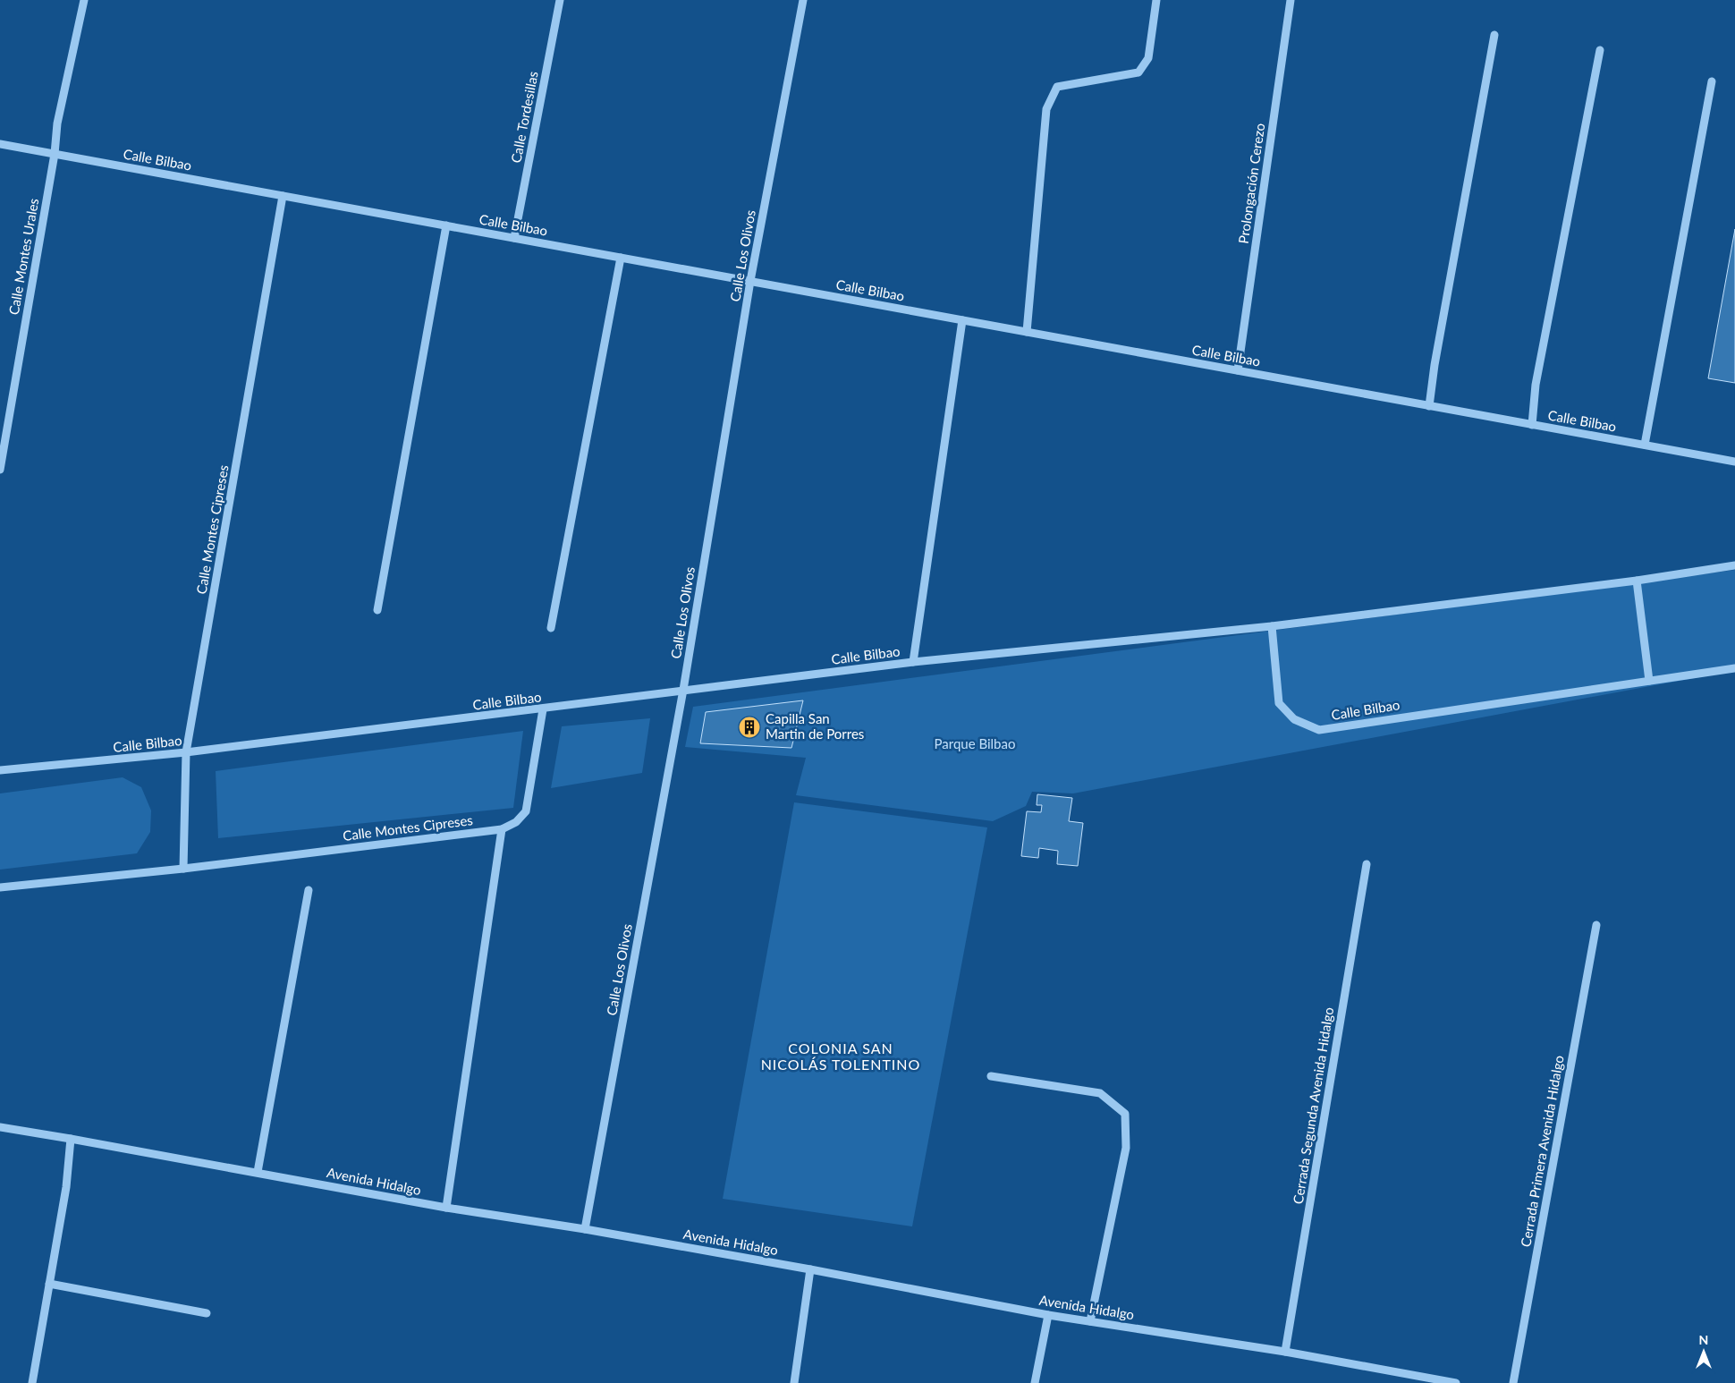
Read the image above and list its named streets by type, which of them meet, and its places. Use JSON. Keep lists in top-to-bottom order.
{
  "streets": {
    "street": [
      "Calle Tordesillas",
      "Calle Bilbao",
      "Prolongación Cerezo",
      "Calle Los Olivos",
      "Calle Montes Urales",
      "Calle Montes Cipreses",
      "Cerrada Segunda Avenida Hidalgo",
      "Cerrada Primera Avenida Hidalgo",
      "Avenida Hidalgo"
    ]
  },
  "crossings": [
    ["Calle Tordesillas", "Calle Bilbao"],
    ["Calle Bilbao", "Prolongación Cerezo"],
    ["Calle Bilbao", "Calle Los Olivos"],
    ["Calle Bilbao", "Calle Montes Urales"],
    ["Calle Bilbao", "Calle Montes Cipreses"],
    ["Calle Los Olivos", "Avenida Hidalgo"],
    ["Cerrada Segunda Avenida Hidalgo", "Avenida Hidalgo"]
  ],
  "districts": ["COLONIA SAN NICOLÁS TOLENTINO"],
  "parks": ["Parque Bilbao"],
  "places": {
    "building": ["Capilla San Martin de Porres"]
  },
  "north": "top"
}
